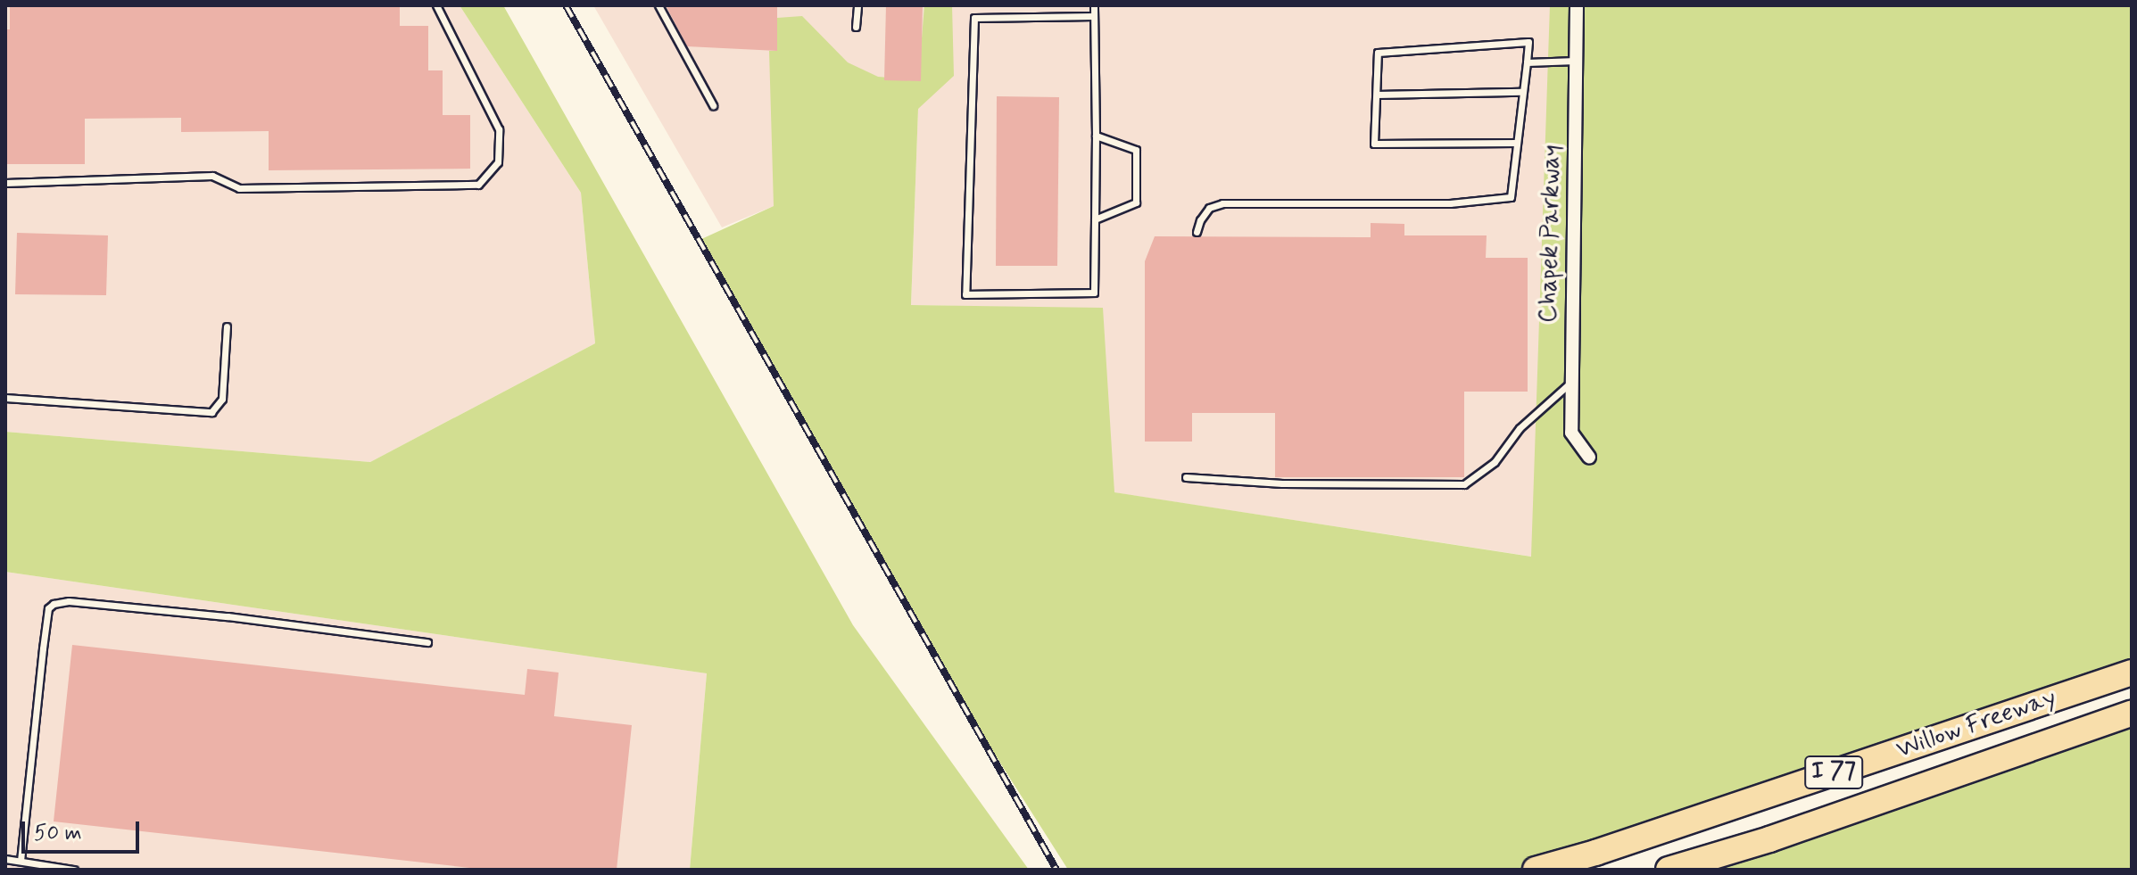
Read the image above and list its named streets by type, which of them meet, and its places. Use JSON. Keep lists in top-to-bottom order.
{
  "streets": {
    "highway": ["Willow Freeway", "I 77"],
    "street": ["Chapek Parkway"]
  },
  "scale_bar": "50 m"
}
